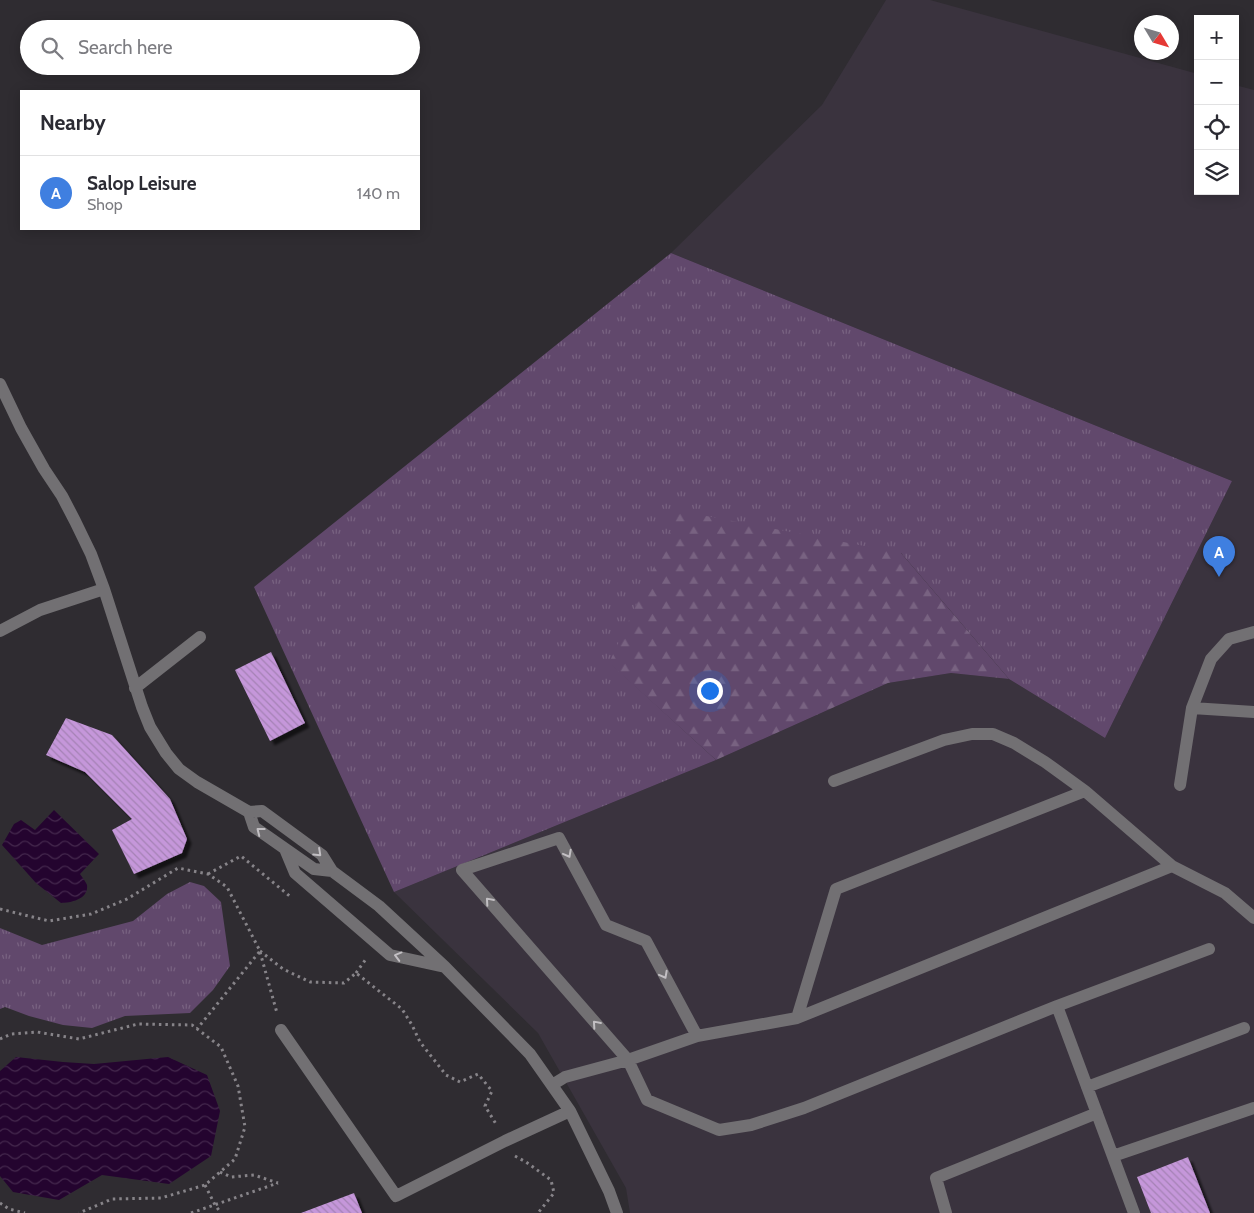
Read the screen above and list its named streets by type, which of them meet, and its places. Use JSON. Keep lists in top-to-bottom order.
{
  "north": "bottom right",
  "page": {
    "map_buttons": ["+", "−"],
    "search": "Search here",
    "heading": "Nearby",
    "list": [
      {
        "mark": "A",
        "name": "Salop Leisure",
        "note": "Shop",
        "value": "140 m"
      }
    ],
    "pins": "A"
  }
}
